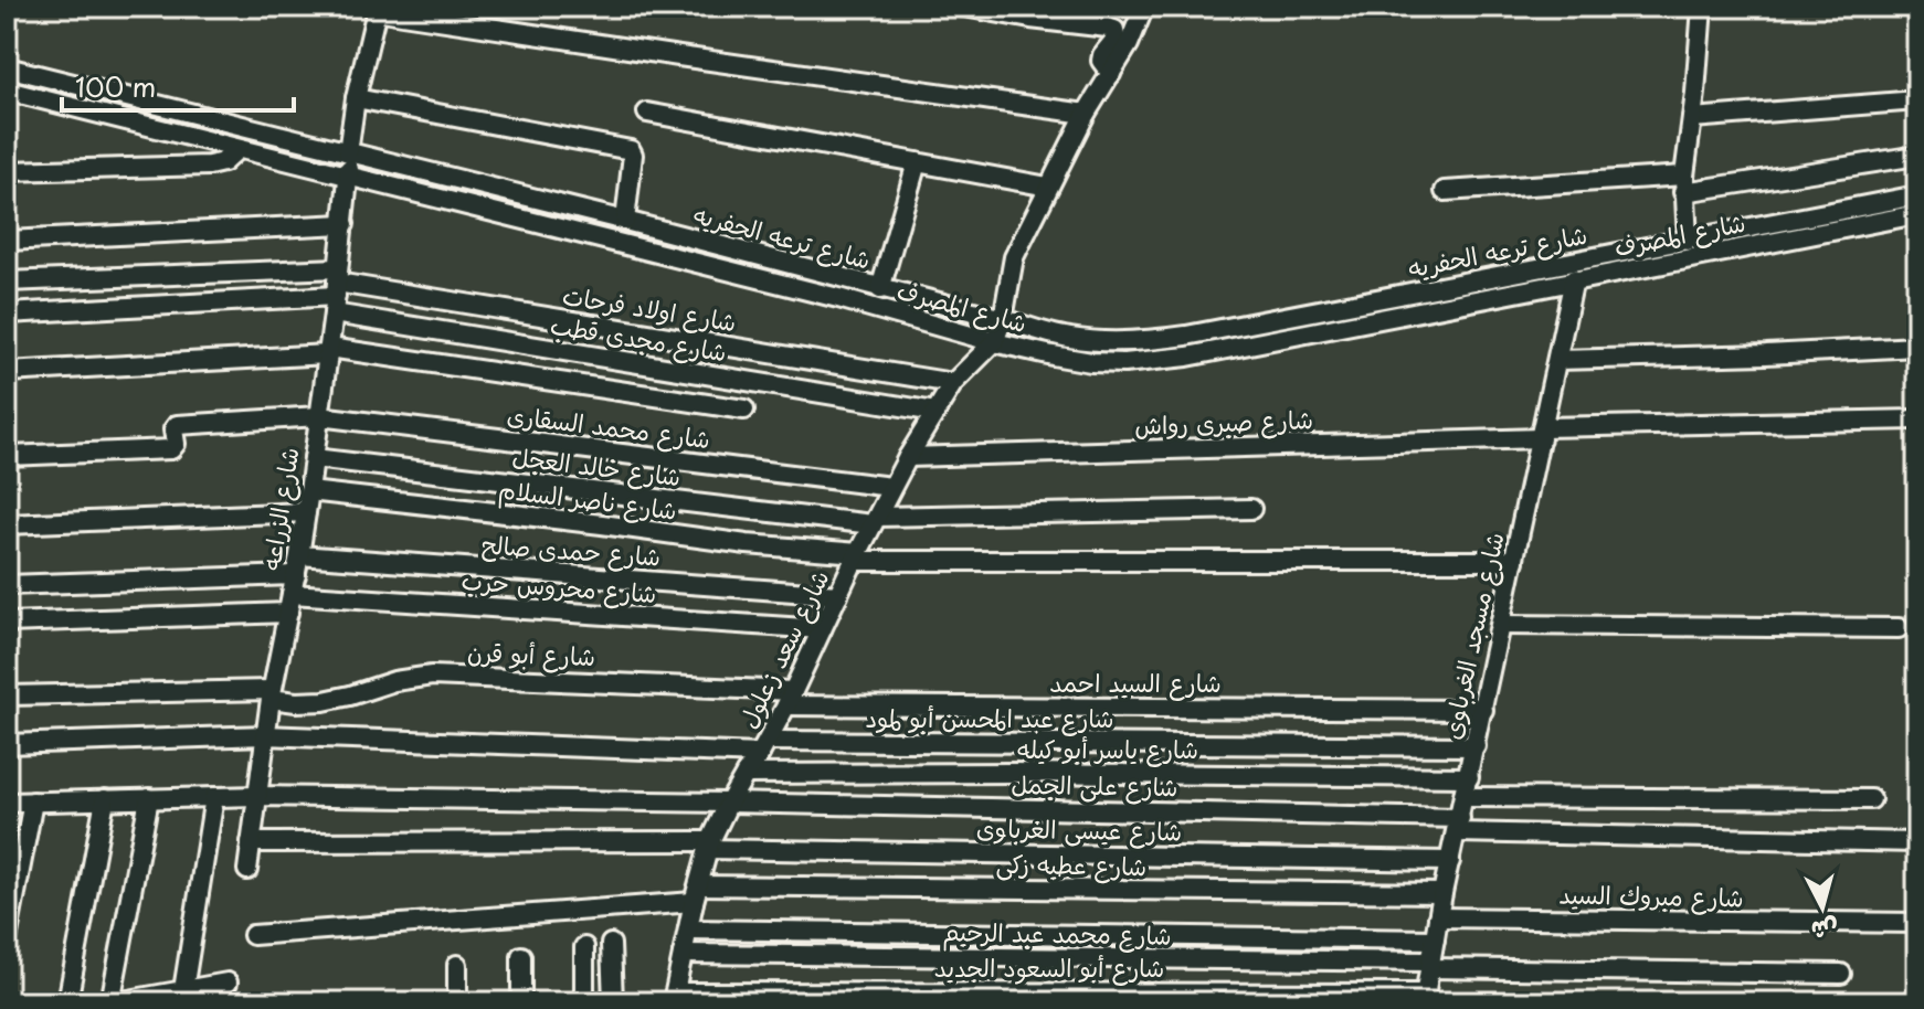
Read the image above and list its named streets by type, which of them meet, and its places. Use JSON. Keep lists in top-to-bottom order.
{
  "streets": {
    "street": [
      "شارع المصرف",
      "شارع ترعه الحفريه",
      "شارع اولاد فرحات",
      "شارع مجدى قطب",
      "شارع صبرى رواش",
      "شارع محمد السقارى",
      "شارع خالد العجل",
      "شارع ناصر السلام",
      "شارع الزراعه",
      "شارع حمدى صالح",
      "شارع محروس حرب",
      "شارع مسجد الغرباوى",
      "شارع سعد زعلول",
      "شارع أبو قرن",
      "شارع السيد احمد",
      "شارع عبد المحسن أبو لمود",
      "شارع ياسر أبو كيله",
      "شارع على الجمل",
      "شارع عيسى الغرباوى",
      "شارع عطيه زكى",
      "شارع مبروك السيد",
      "شارع محمد عبد الرحيم",
      "شارع أبو السعود الجديد"
    ]
  },
  "crossings": [
    ["شارع المصرف", "شارع الزراعه"],
    ["شارع المصرف", "شارع مسجد الغرباوى"],
    ["شارع المصرف", "شارع سعد زعلول"],
    ["شارع ترعه الحفريه", "شارع الزراعه"],
    ["شارع اولاد فرحات", "شارع مجدى قطب"],
    ["شارع اولاد فرحات", "شارع الزراعه"],
    ["شارع اولاد فرحات", "شارع سعد زعلول"],
    ["شارع مجدى قطب", "شارع الزراعه"],
    ["شارع مجدى قطب", "شارع سعد زعلول"],
    ["شارع صبرى رواش", "شارع مسجد الغرباوى"],
    ["شارع صبرى رواش", "شارع سعد زعلول"],
    ["شارع محمد السقارى", "شارع الزراعه"],
    ["شارع محمد السقارى", "شارع سعد زعلول"],
    ["شارع خالد العجل", "شارع الزراعه"],
    ["شارع خالد العجل", "شارع سعد زعلول"],
    ["شارع ناصر السلام", "شارع الزراعه"],
    ["شارع ناصر السلام", "شارع مسجد الغرباوى"],
    ["شارع ناصر السلام", "شارع سعد زعلول"],
    ["شارع الزراعه", "شارع حمدى صالح"],
    ["شارع الزراعه", "شارع محروس حرب"],
    ["شارع الزراعه", "شارع أبو قرن"],
    ["شارع الزراعه", "شارع عبد المحسن أبو لمود"],
    ["شارع الزراعه", "شارع على الجمل"],
    ["شارع الزراعه", "شارع عيسى الغرباوى"],
    ["شارع حمدى صالح", "شارع سعد زعلول"],
    ["شارع محروس حرب", "شارع سعد زعلول"],
    ["شارع مسجد الغرباوى", "شارع السيد احمد"],
    ["شارع مسجد الغرباوى", "شارع عبد المحسن أبو لمود"],
    ["شارع مسجد الغرباوى", "شارع ياسر أبو كيله"],
    ["شارع مسجد الغرباوى", "شارع على الجمل"],
    ["شارع مسجد الغرباوى", "شارع عيسى الغرباوى"],
    ["شارع مسجد الغرباوى", "شارع عطيه زكى"],
    ["شارع مسجد الغرباوى", "شارع مبروك السيد"],
    ["شارع مسجد الغرباوى", "شارع محمد عبد الرحيم"],
    ["شارع مسجد الغرباوى", "شارع أبو السعود الجديد"],
    ["شارع سعد زعلول", "شارع أبو قرن"],
    ["شارع سعد زعلول", "شارع السيد احمد"],
    ["شارع سعد زعلول", "شارع عبد المحسن أبو لمود"],
    ["شارع سعد زعلول", "شارع ياسر أبو كيله"],
    ["شارع سعد زعلول", "شارع على الجمل"],
    ["شارع سعد زعلول", "شارع عيسى الغرباوى"],
    ["شارع سعد زعلول", "شارع عطيه زكى"],
    ["شارع سعد زعلول", "شارع محمد عبد الرحيم"],
    ["شارع سعد زعلول", "شارع أبو السعود الجديد"],
    ["شارع أبو قرن", "شارع السيد احمد"]
  ],
  "scale_bar": "100 m",
  "north": "bottom"
}
